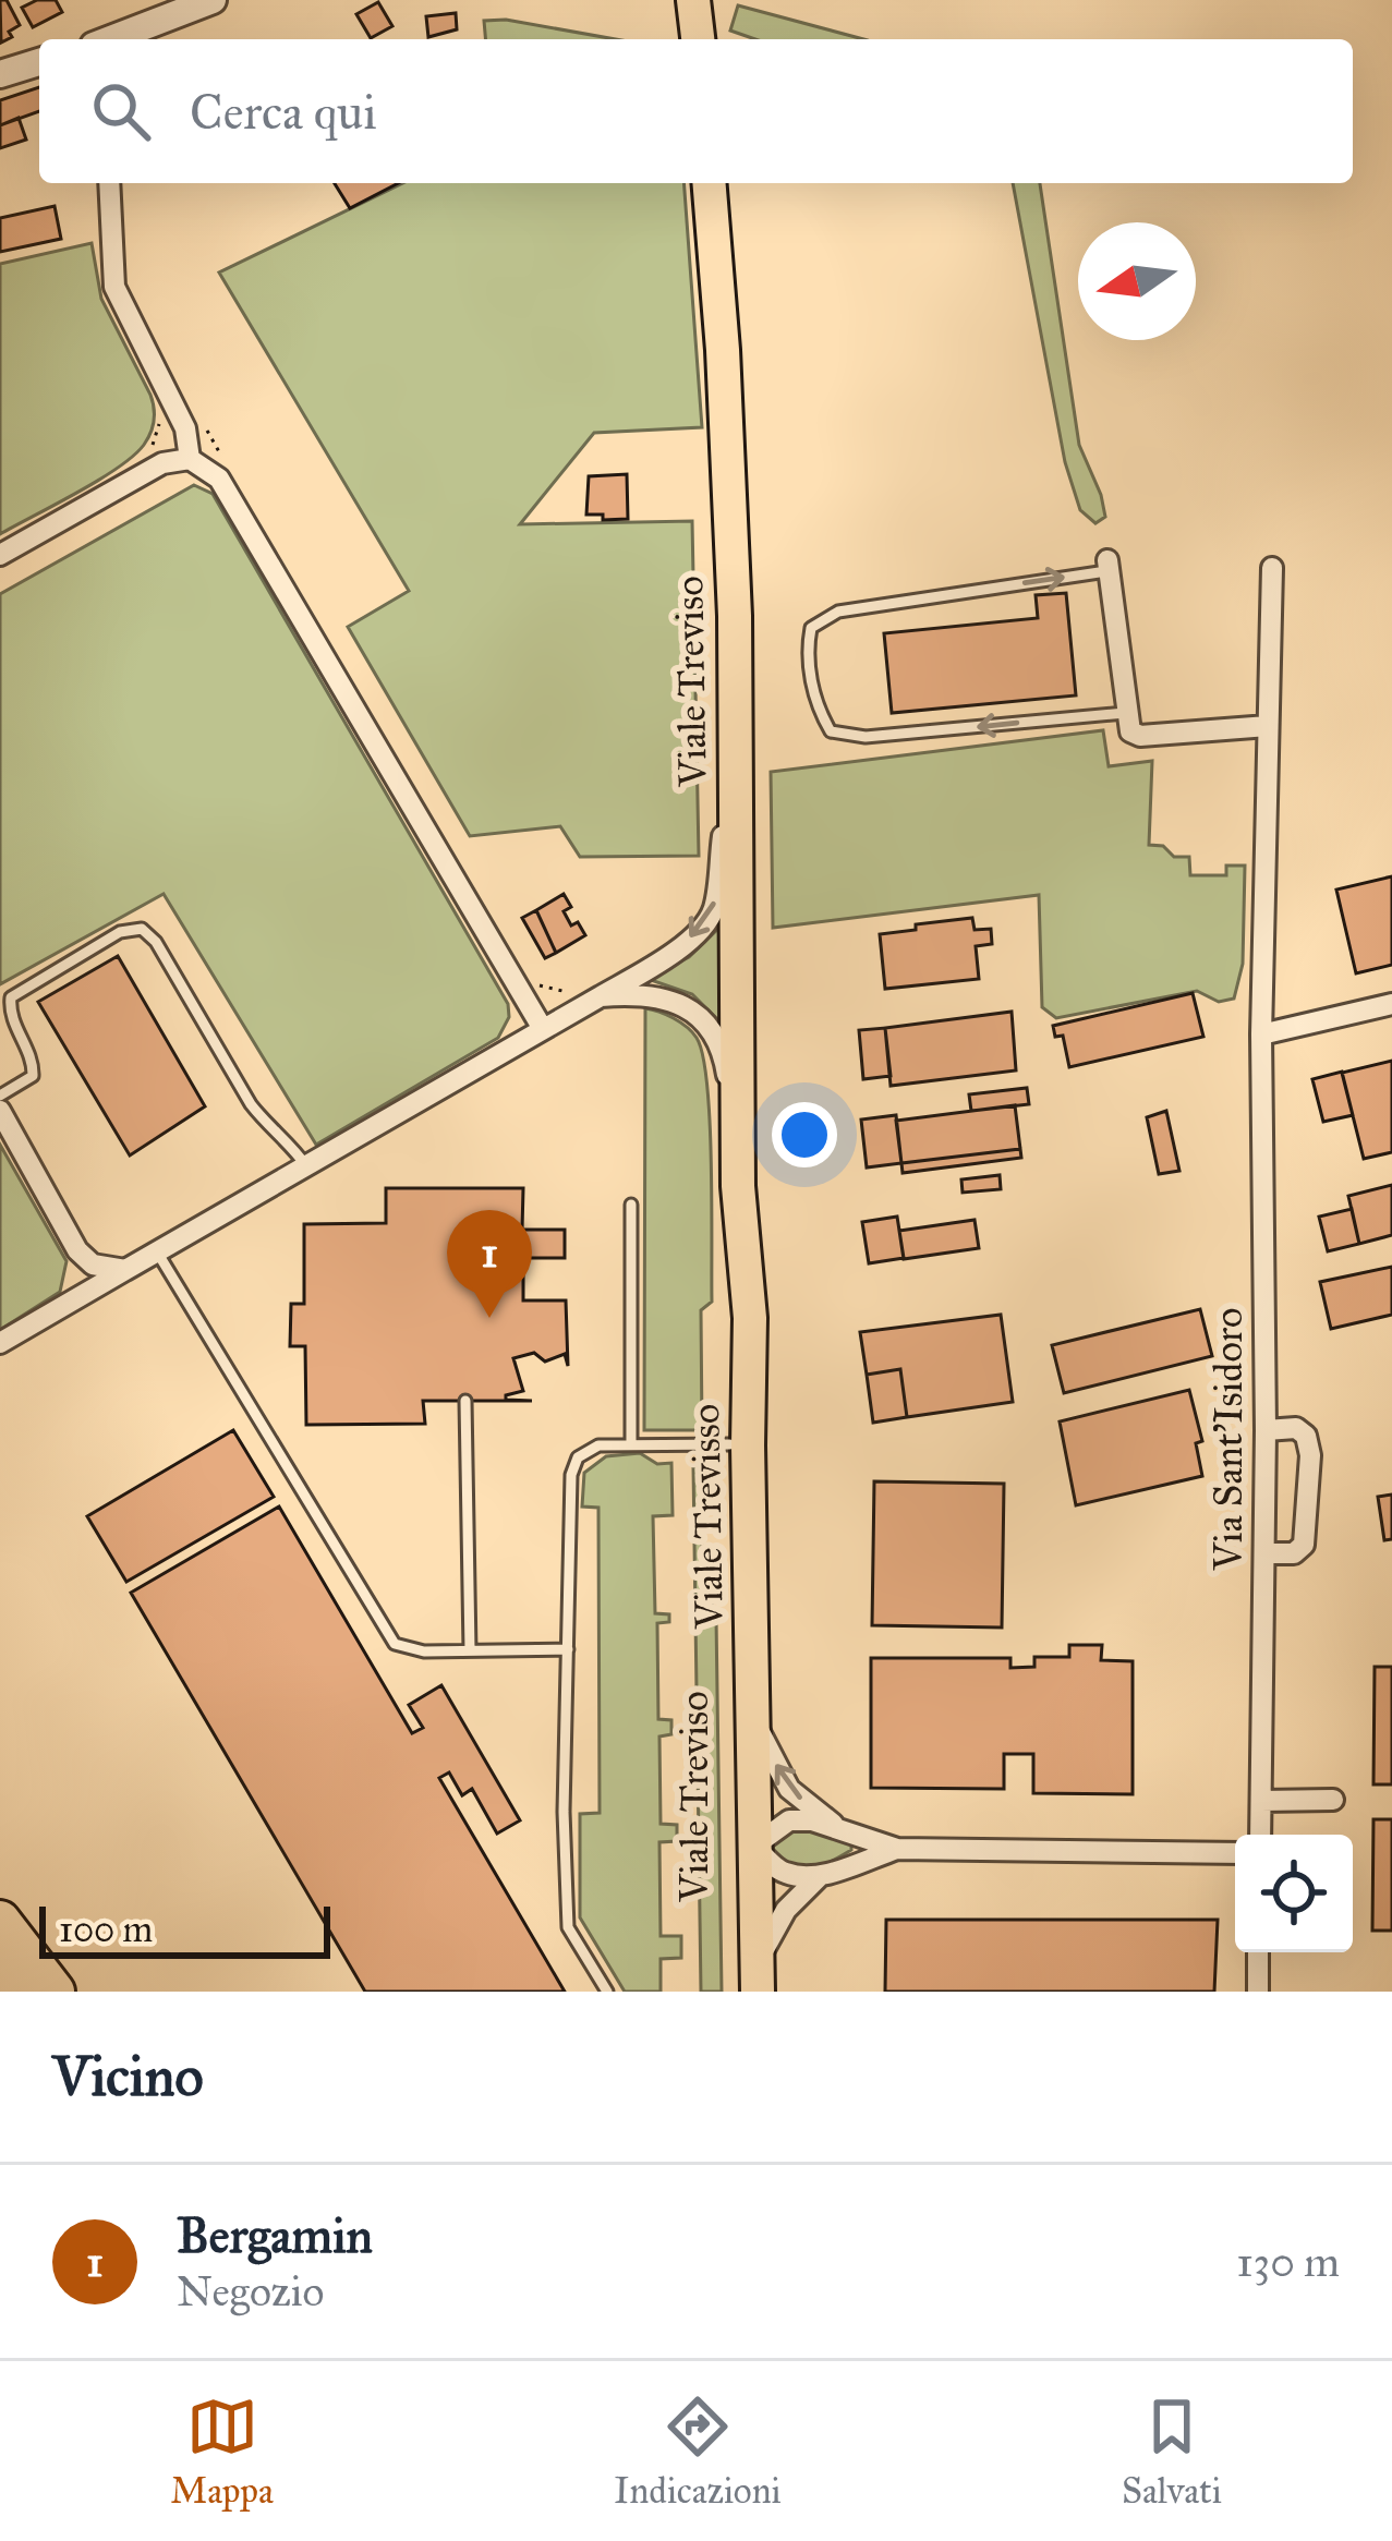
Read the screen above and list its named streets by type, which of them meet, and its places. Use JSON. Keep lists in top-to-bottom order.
{
  "streets": {
    "main road": ["Viale Treviso", "Viale Trevisso"],
    "street": ["Via Sant'Isidoro"]
  },
  "crossings": [
    ["Viale Treviso", "Viale Trevisso"]
  ],
  "scale_bar": "100 m",
  "north": "left",
  "page": {
    "search": "Cerca qui",
    "pins": "1",
    "scale": "100 m",
    "heading": "Vicino",
    "list": [
      {
        "mark": "1",
        "name": "Bergamin",
        "note": "Negozio",
        "value": "130 m"
      }
    ],
    "nav": ["Mappa", "Indicazioni", "Salvati"]
  }
}
